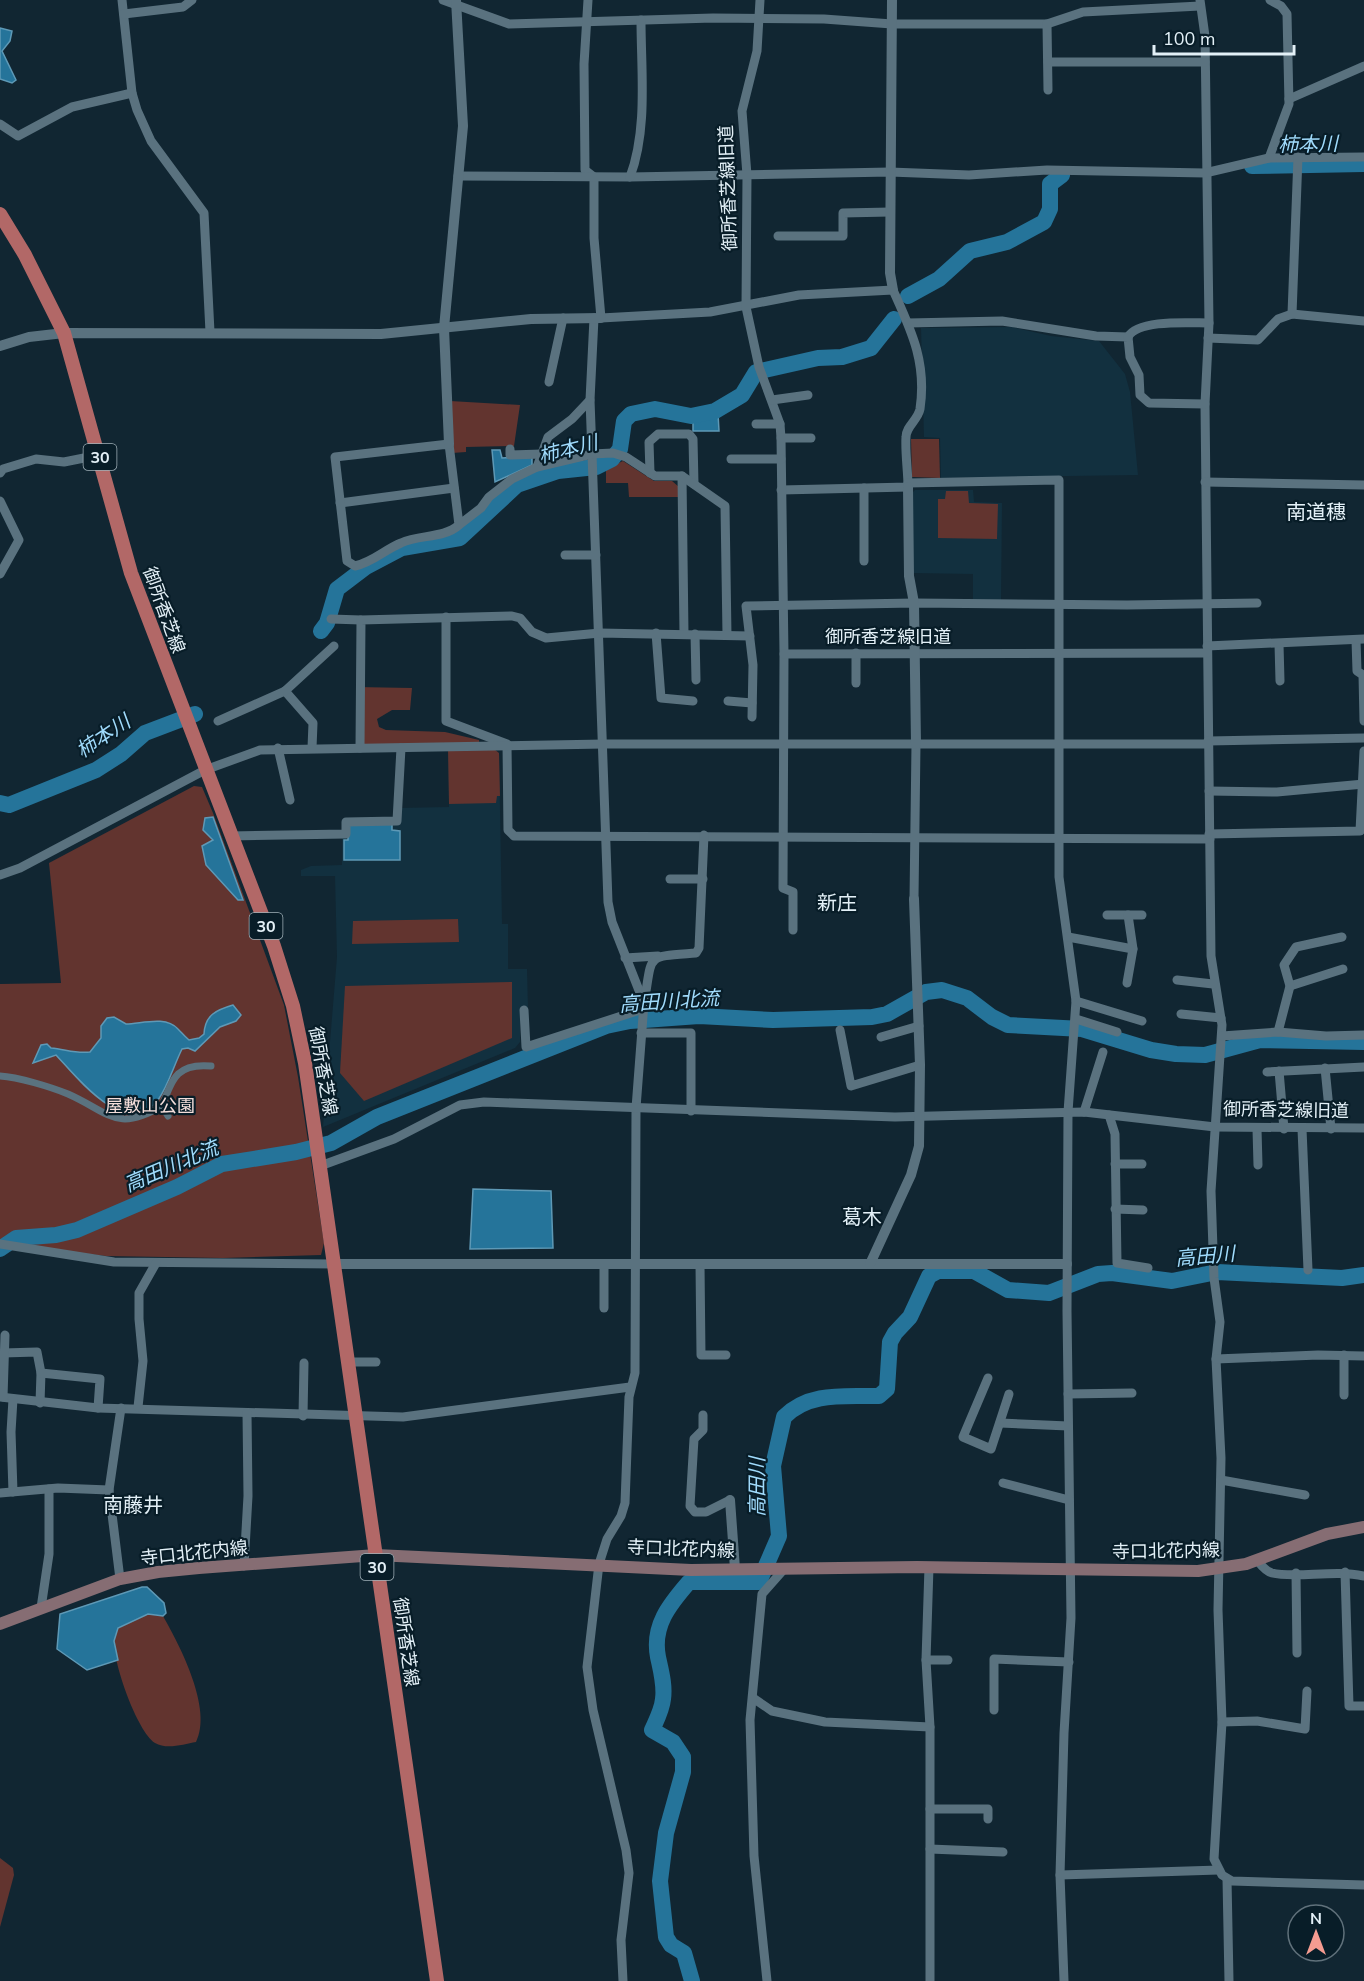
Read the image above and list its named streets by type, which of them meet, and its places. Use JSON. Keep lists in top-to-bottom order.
{
  "streets": {
    "main road": ["30", "御所香芝線", "寺口北花内線"],
    "street": ["御所香芝線旧道"]
  },
  "crossings": [
    ["御所香芝線", "寺口北花内線"]
  ],
  "districts": [
    "南道穗",
    "新庄",
    "葛木",
    "南藤井"
  ],
  "water": ["柿本川", "高田川北流", "高田川"],
  "parks": ["屋敷山公園"],
  "scale_bar": "100 m",
  "north": "top"
}
